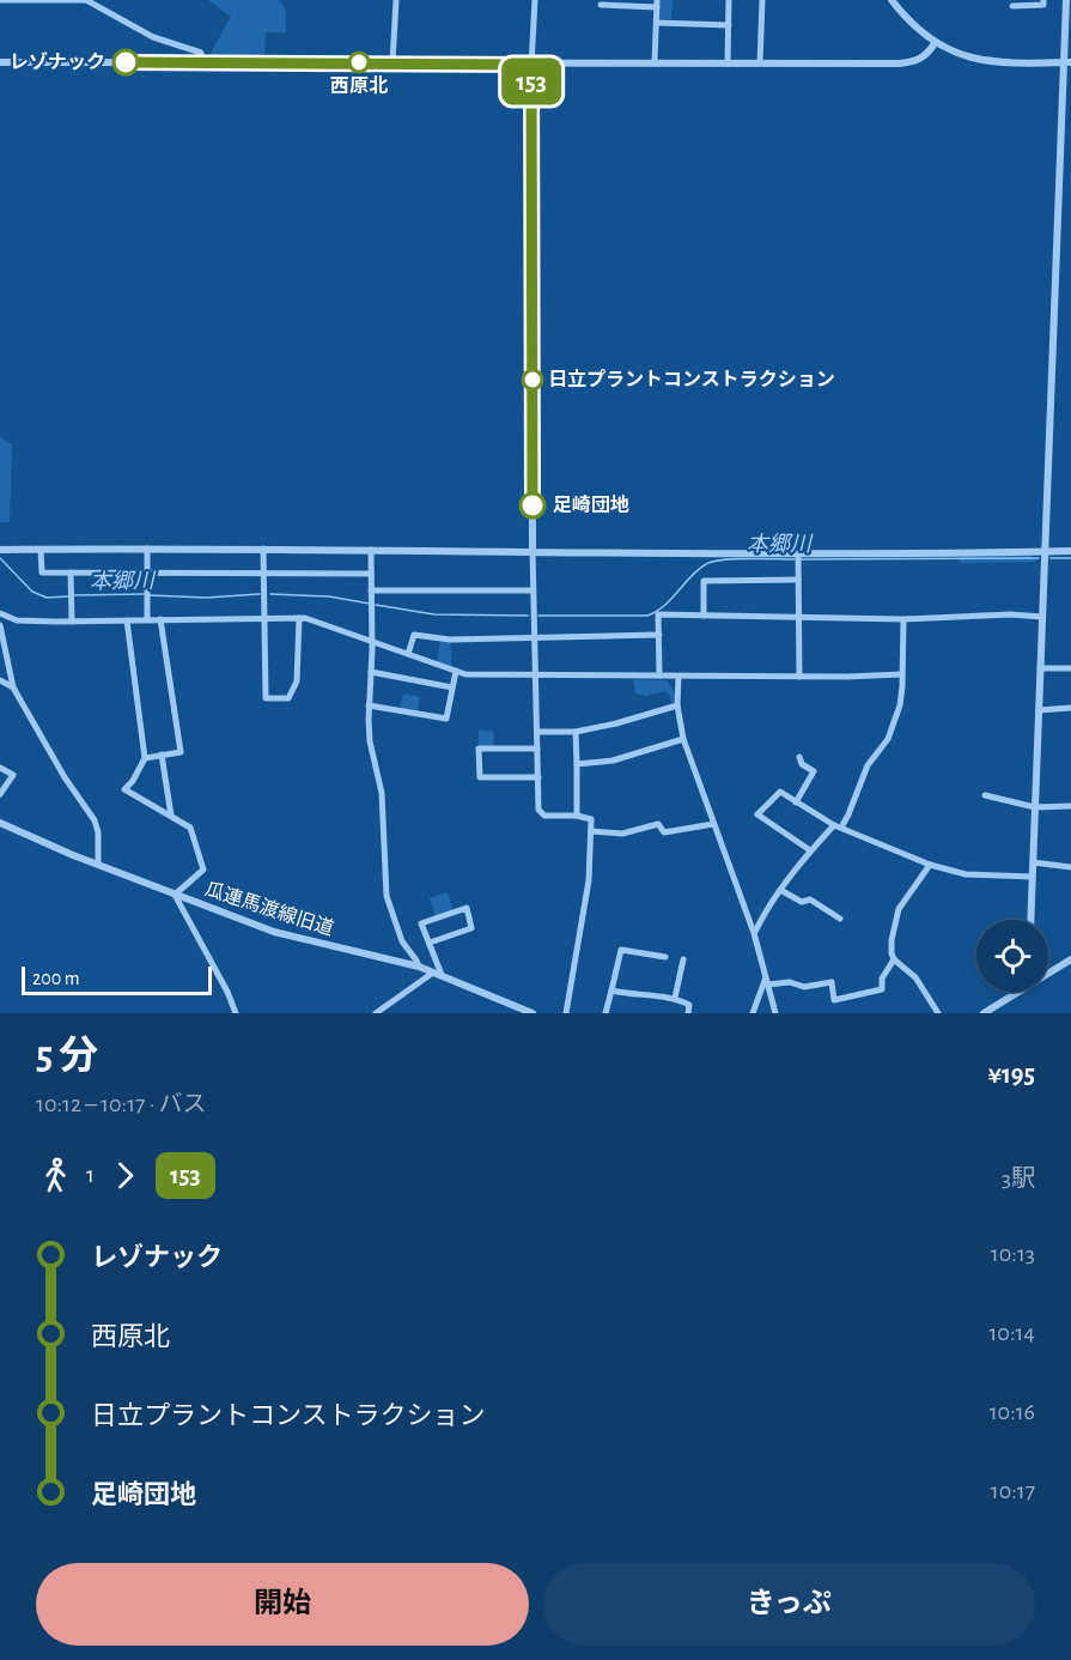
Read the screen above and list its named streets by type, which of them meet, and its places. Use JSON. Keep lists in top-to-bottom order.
{
  "streets": {
    "street": ["瓜連馬渡線旧道"]
  },
  "water": ["本郷川"],
  "places": [
    "レゾナック",
    "西原北",
    "日立プラントコンストラクション",
    "足崎団地"
  ],
  "lines": ["bus line 153"],
  "scale_bar": "200 m",
  "page": {
    "on_map": "153",
    "scale": "200 m",
    "heading": ["5 分", "10:12 – 10:17 · バス", "¥195"],
    "legs": ["1", "153", "3駅"],
    "list": [
      {
        "name": "レゾナック",
        "value": "10:13"
      },
      {
        "name": "西原北",
        "value": "10:14"
      },
      {
        "name": "日立プラントコンストラクション",
        "value": "10:16"
      },
      {
        "name": "足崎団地",
        "value": "10:17"
      }
    ],
    "buttons": ["開始", "きっぷ"]
  }
}
